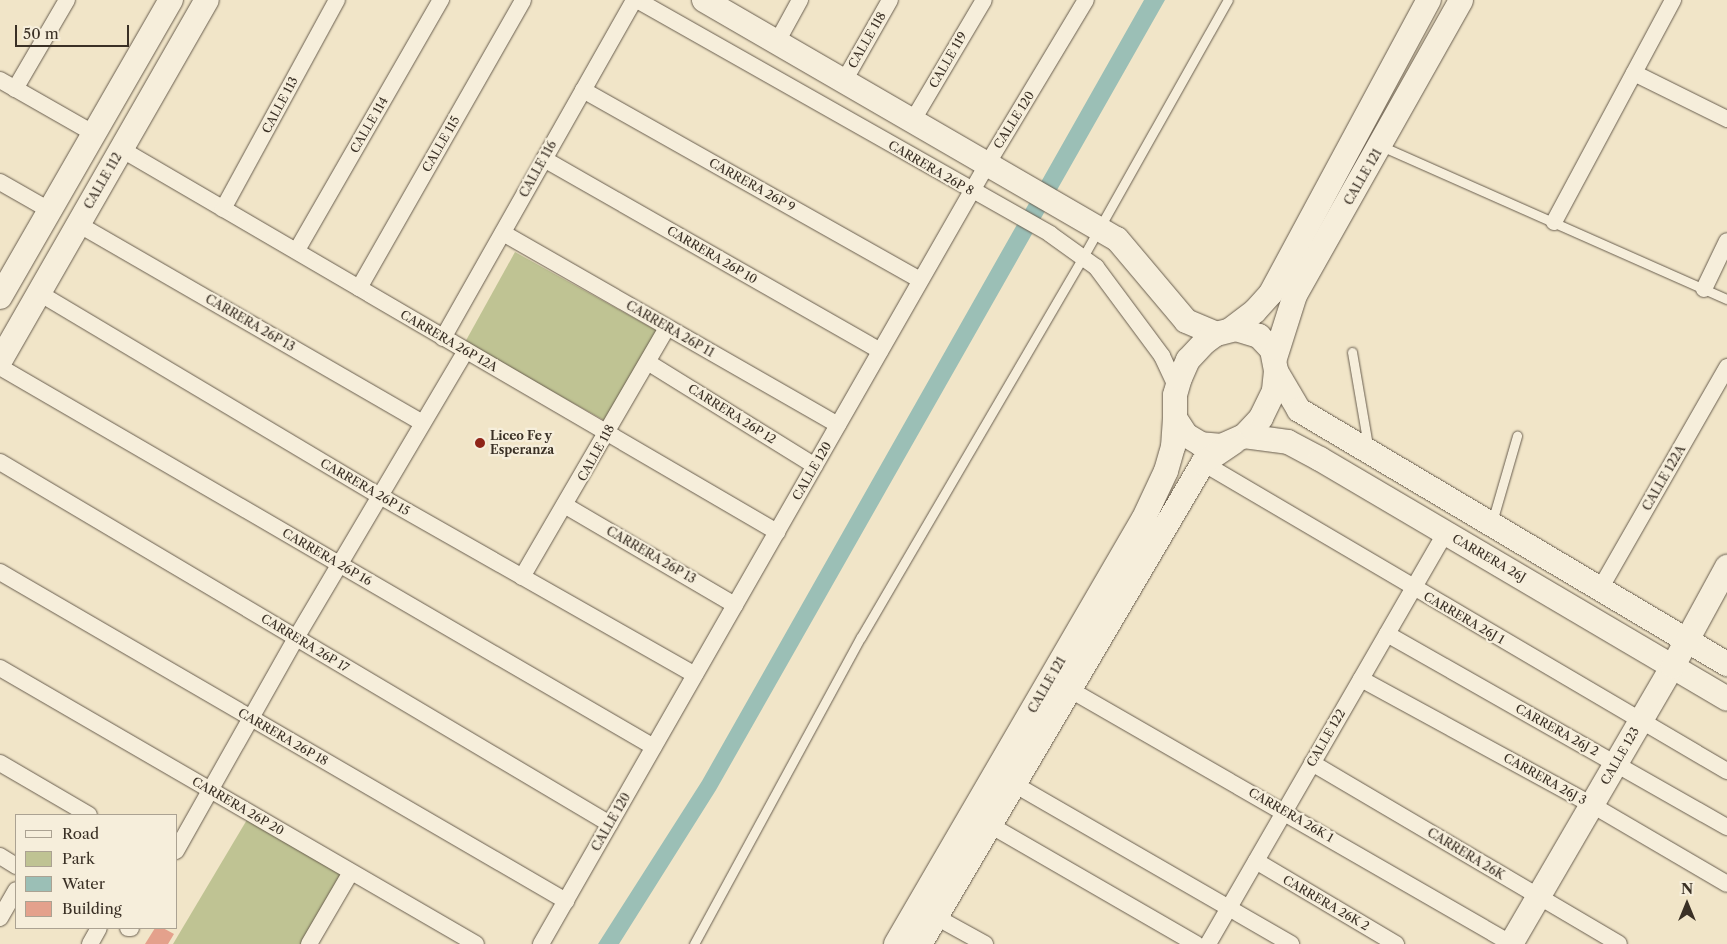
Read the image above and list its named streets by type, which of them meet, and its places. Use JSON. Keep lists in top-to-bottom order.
{
  "streets": {
    "street": [
      "CALLE 118",
      "CALLE 119",
      "CALLE 113",
      "CALLE 120",
      "CALLE 114",
      "CALLE 115",
      "CARRERA 26P 8",
      "CALLE 116",
      "CALLE 121",
      "CALLE 112",
      "CARRERA 26P 9",
      "CARRERA 26P 10",
      "CARRERA 26P 13",
      "CARRERA 26P 11",
      "CARRERA 26P 12A",
      "CARRERA 26P 12",
      "CALLE 122A",
      "CARRERA 26P 15",
      "CARRERA 26P 16",
      "CARRERA 26J",
      "CARRERA 26J 1",
      "CARRERA 26P 17",
      "CARRERA 26J 2",
      "CARRERA 26P 18",
      "CALLE 122",
      "CALLE 123",
      "CARRERA 26J 3",
      "CARRERA 26P 20",
      "CARRERA 26K 1",
      "CARRERA 26K",
      "CARRERA 26K 2"
    ]
  },
  "crossings": [
    ["CALLE 118", "CARRERA 26P 13"],
    ["CALLE 118", "CARRERA 26P 11"],
    ["CALLE 118", "CARRERA 26P 12A"],
    ["CALLE 118", "CARRERA 26P 12"],
    ["CALLE 118", "CARRERA 26P 15"],
    ["CALLE 113", "CARRERA 26P 12A"],
    ["CALLE 120", "CARRERA 26P 8"],
    ["CALLE 120", "CARRERA 26P 9"],
    ["CALLE 120", "CARRERA 26P 10"],
    ["CALLE 120", "CARRERA 26P 13"],
    ["CALLE 120", "CARRERA 26P 11"],
    ["CALLE 120", "CARRERA 26P 12A"],
    ["CALLE 120", "CARRERA 26P 12"],
    ["CALLE 120", "CARRERA 26P 15"],
    ["CALLE 120", "CARRERA 26P 16"],
    ["CALLE 120", "CARRERA 26P 17"],
    ["CALLE 120", "CARRERA 26P 18"],
    ["CALLE 114", "CARRERA 26P 12A"],
    ["CALLE 115", "CARRERA 26P 12A"],
    ["CARRERA 26P 8", "CALLE 116"],
    ["CARRERA 26P 8", "CALLE 121"],
    ["CARRERA 26P 8", "CARRERA 26J"],
    ["CALLE 116", "CARRERA 26P 9"],
    ["CALLE 116", "CARRERA 26P 10"],
    ["CALLE 116", "CARRERA 26P 11"],
    ["CALLE 116", "CARRERA 26P 12A"],
    ["CALLE 121", "CARRERA 26J"],
    ["CALLE 121", "CARRERA 26J 1"],
    ["CALLE 121", "CARRERA 26K 1"],
    ["CALLE 112", "CARRERA 26P 13"],
    ["CALLE 112", "CARRERA 26P 12A"],
    ["CALLE 112", "CARRERA 26P 15"],
    ["CARRERA 26J", "CALLE 122"],
    ["CARRERA 26J", "CALLE 123"],
    ["CARRERA 26J 1", "CALLE 122"],
    ["CARRERA 26J 1", "CALLE 123"],
    ["CARRERA 26J 2", "CALLE 122"],
    ["CARRERA 26J 2", "CALLE 123"],
    ["CALLE 122", "CARRERA 26J 3"],
    ["CALLE 122", "CARRERA 26K 1"],
    ["CALLE 122", "CARRERA 26K"],
    ["CALLE 122", "CARRERA 26K 2"],
    ["CALLE 123", "CARRERA 26J 3"],
    ["CALLE 123", "CARRERA 26K 1"],
    ["CALLE 123", "CARRERA 26K"]
  ],
  "places": ["Liceo Fe y Esperanza"],
  "legend": [
    "Road",
    "Park",
    "Water",
    "Building"
  ],
  "scale_bar": "50 m",
  "north": "top"
}
